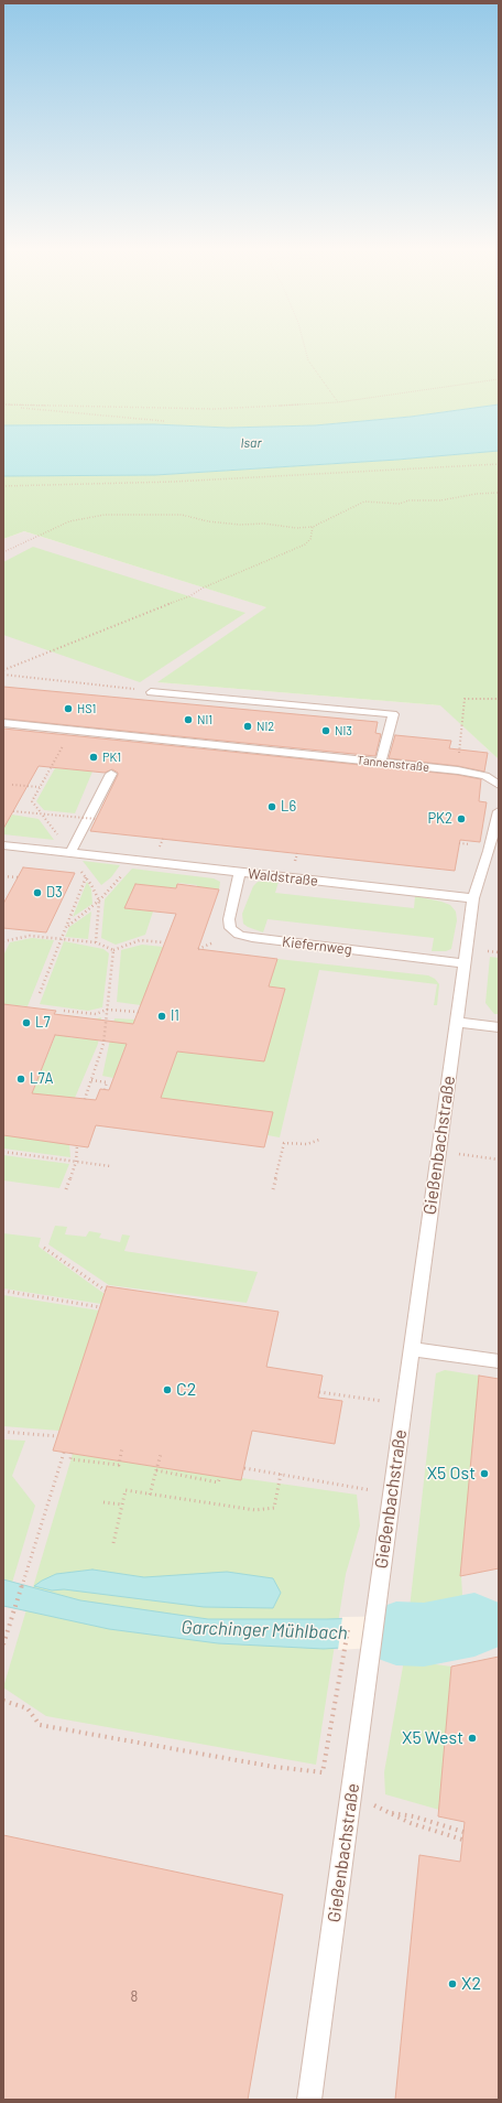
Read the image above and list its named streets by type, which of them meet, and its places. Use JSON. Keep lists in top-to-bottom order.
{
  "streets": {
    "lane": [
      "Tannenstraße",
      "Waldstraße",
      "Kiefernweg",
      "Gießenbachstraße"
    ]
  },
  "crossings": [
    ["Waldstraße", "Kiefernweg"],
    ["Waldstraße", "Gießenbachstraße"],
    ["Kiefernweg", "Gießenbachstraße"]
  ],
  "water": ["Isar", "Garchinger Mühlbach"],
  "places": [
    "HS1",
    "NI1",
    "NI2",
    "NI3",
    "PK1",
    "L6",
    "PK2",
    "D3",
    "I1",
    "L7",
    "L7A",
    "C2",
    "X5 Ost",
    "X5 West",
    "X2"
  ],
  "house_numbers": ["8"]
}
